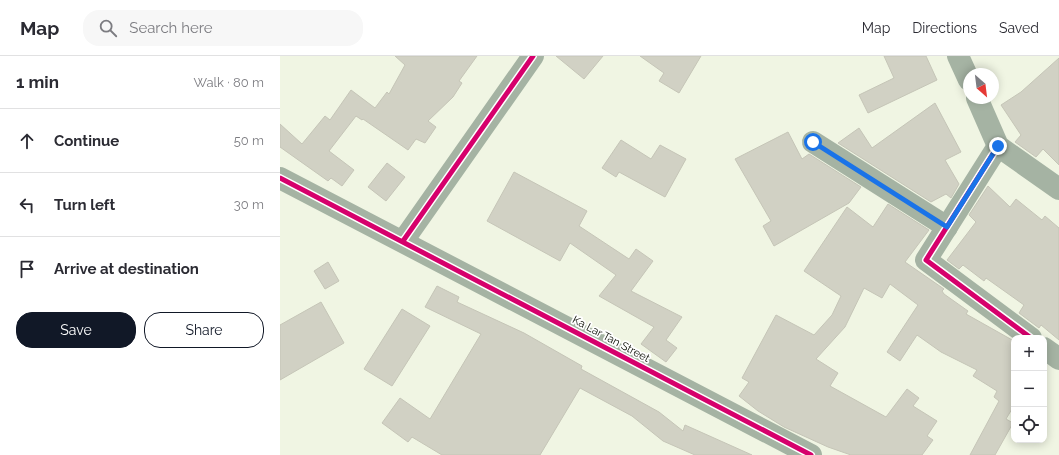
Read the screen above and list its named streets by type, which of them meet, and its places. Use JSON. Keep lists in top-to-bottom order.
{
  "streets": {
    "street": ["Ka Lar Tan Street"]
  },
  "north": "bottom right",
  "page": {
    "header": "Map",
    "search": "Search here",
    "nav": ["Map", "Directions", "Saved"],
    "heading": ["1 min", "Walk · 80 m"],
    "list": [
      ["Continue", "50 m"],
      ["Turn left", "30 m"],
      "Arrive at destination"
    ],
    "buttons": ["Save", "Share"],
    "map_buttons": ["+", "−"]
  }
}
